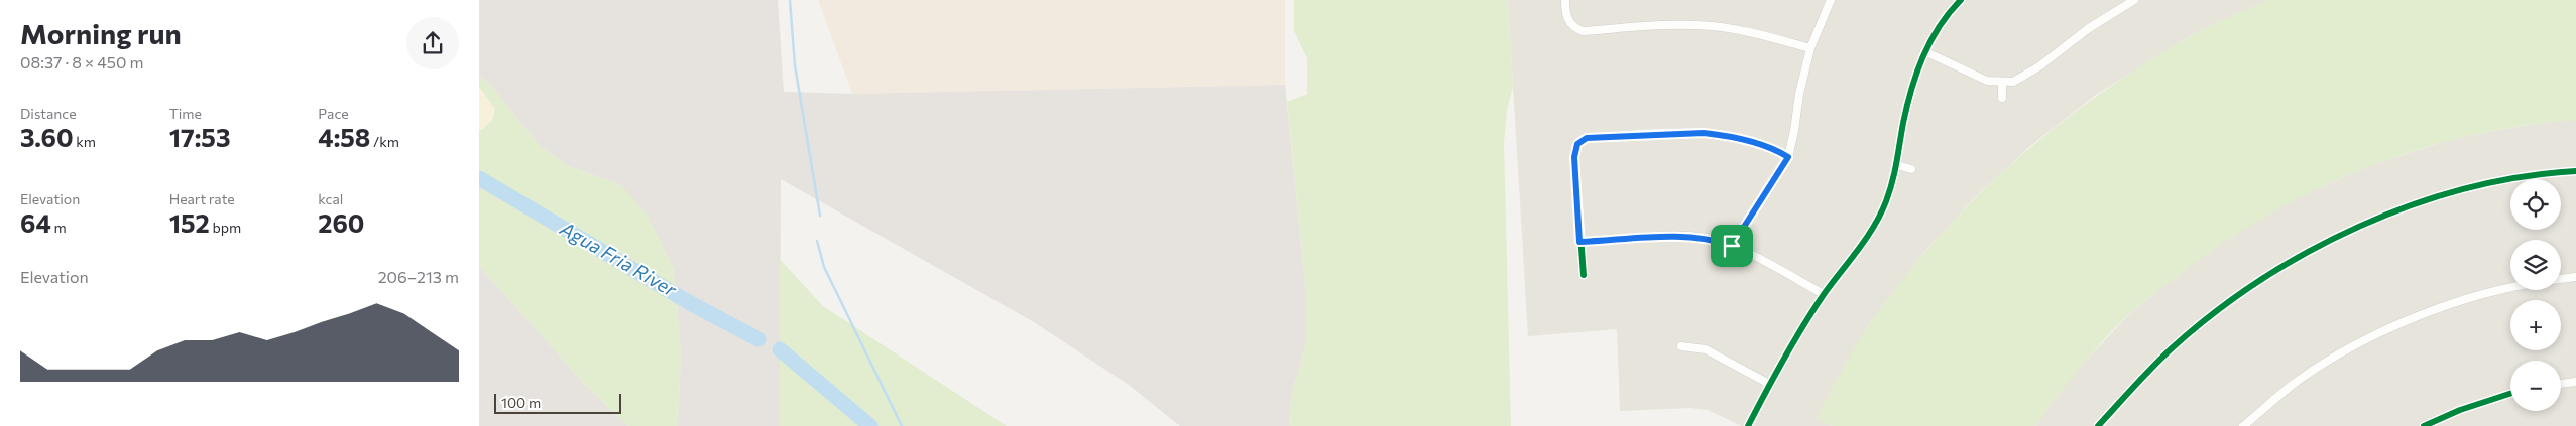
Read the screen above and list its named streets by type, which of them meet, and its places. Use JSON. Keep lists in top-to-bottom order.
{
  "water": ["Agua Fria River"],
  "scale_bar": "100 m",
  "page": {
    "heading": ["Morning run", "08:37 · 8 × 450 m"],
    "stats": [
      ["Distance", "3.60 km"],
      ["Time", "17:53"],
      ["Pace", "4:58 /km"],
      ["Elevation", "64 m"],
      ["Heart rate", "152 bpm"],
      ["kcal", "260"]
    ],
    "map_buttons": ["+", "−"],
    "chart": ["Elevation", "206–213 m"],
    "scale": "100 m"
  }
}
